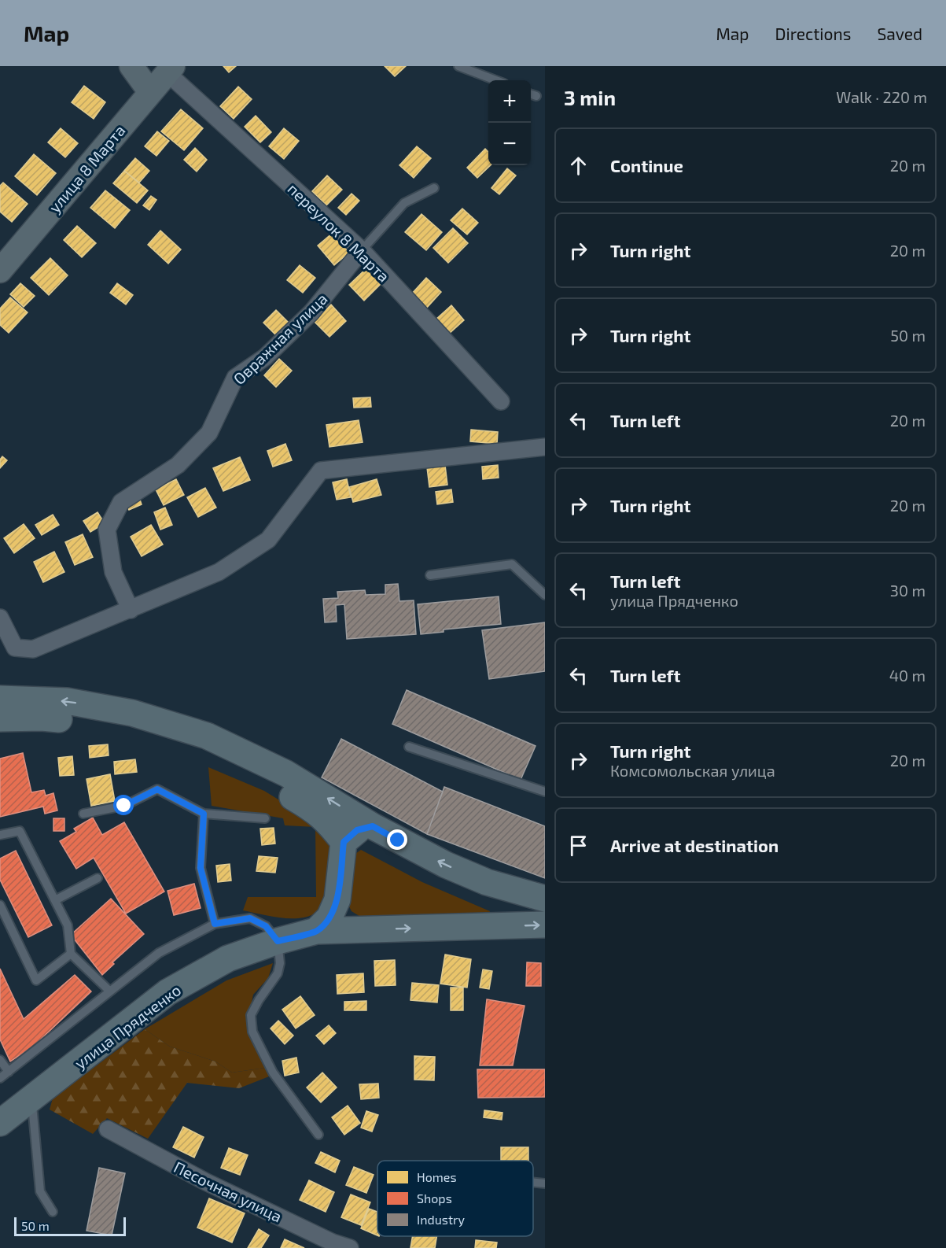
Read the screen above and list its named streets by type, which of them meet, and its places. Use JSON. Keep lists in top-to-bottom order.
{
  "streets": {
    "main road": ["улица 8 Марта", "улица Прядченко"],
    "street": ["переулок 8 Марта", "Овражная улица", "Песочная улица"]
  },
  "crossings": [
    ["улица 8 Марта", "переулок 8 Марта"],
    ["переулок 8 Марта", "Овражная улица"]
  ],
  "legend": ["Homes", "Shops", "Industry"],
  "scale_bar": "50 m",
  "page": {
    "header": "Map",
    "nav": ["Map", "Directions", "Saved"],
    "heading": ["3 min", "Walk · 220 m"],
    "map_buttons": ["+", "−"],
    "list": [
      ["Continue", "20 m"],
      ["Turn right", "20 m"],
      ["Turn right", "50 m"],
      ["Turn left", "20 m"],
      ["Turn right", "20 m"],
      ["Turn left", "улица Прядченко", "30 m"],
      ["Turn left", "40 m"],
      ["Turn right", "Комсомольская улица", "20 m"],
      "Arrive at destination"
    ],
    "scale": "50 m"
  }
}
